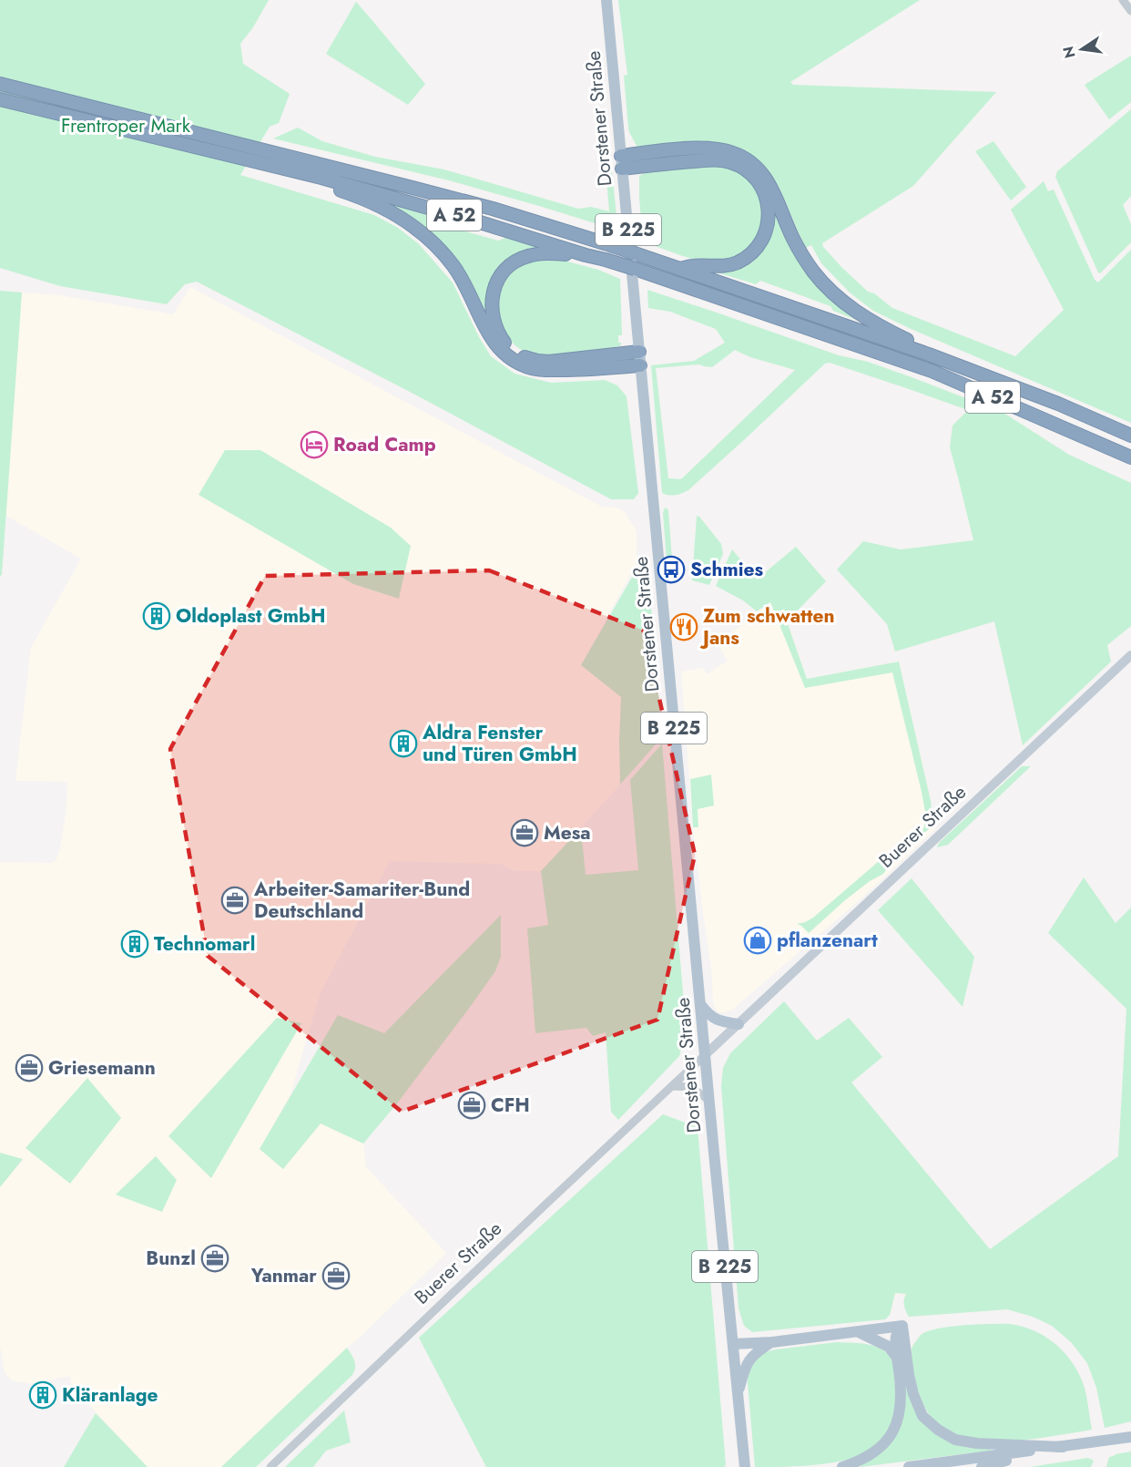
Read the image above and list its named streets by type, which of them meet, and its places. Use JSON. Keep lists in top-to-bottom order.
{
  "streets": {
    "highway": ["A 52"],
    "main road": ["Dorstener Straße", "B 225", "Buerer Straße"]
  },
  "crossings": [
    ["Dorstener Straße", "B 225"],
    ["Dorstener Straße", "Buerer Straße"]
  ],
  "parks": ["Frentroper Mark"],
  "places": {
    "hotel": ["Road Camp"],
    "bus stop": ["Schmies"],
    "building": [
      "Oldoplast GmbH",
      "Aldra Fenster und Türen GmbH",
      "Technomarl",
      "Kläranlage"
    ],
    "restaurant": ["Zum schwatten Jans"],
    "office": [
      "Mesa",
      "Arbeiter-Samariter-Bund Deutschland",
      "Griesemann",
      "CFH",
      "Bunzl",
      "Yanmar"
    ],
    "shop": ["pflanzenart"]
  },
  "north": "left"
}
